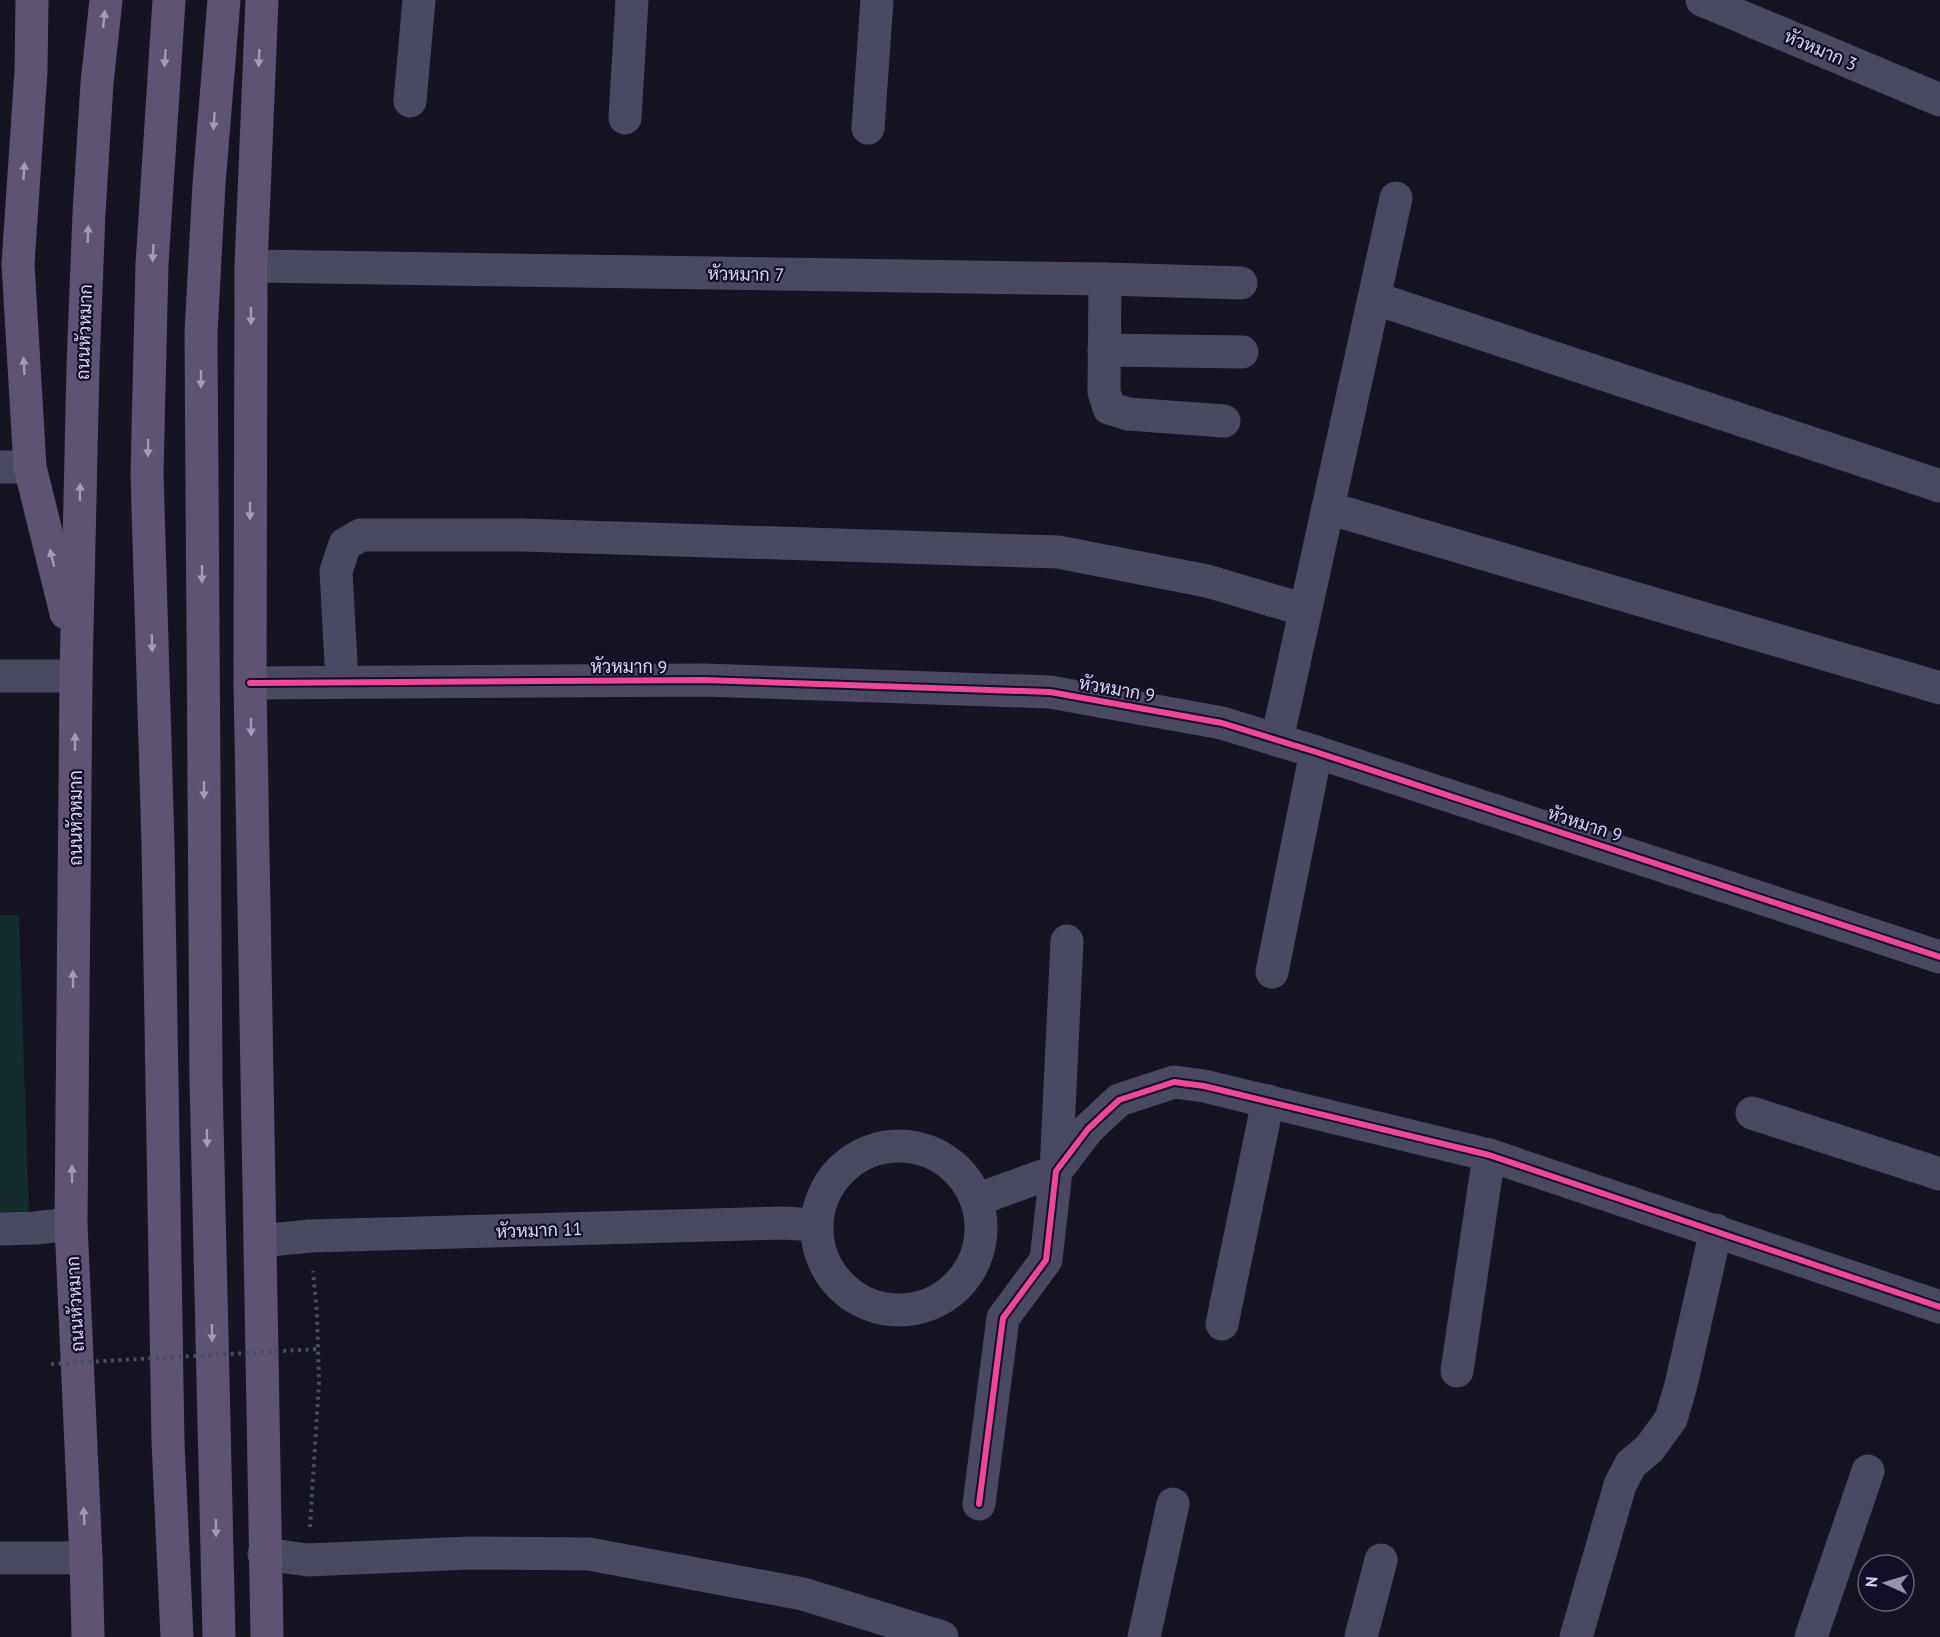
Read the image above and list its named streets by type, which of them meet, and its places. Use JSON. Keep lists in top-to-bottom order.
{
  "streets": {
    "main road": ["ถนนหัวหมาก"],
    "street": [
      "หัวหมาก 3",
      "หัวหมาก 7",
      "หัวหมาก 9",
      "หัวหมาก 11"
    ]
  },
  "north": "left"
}
